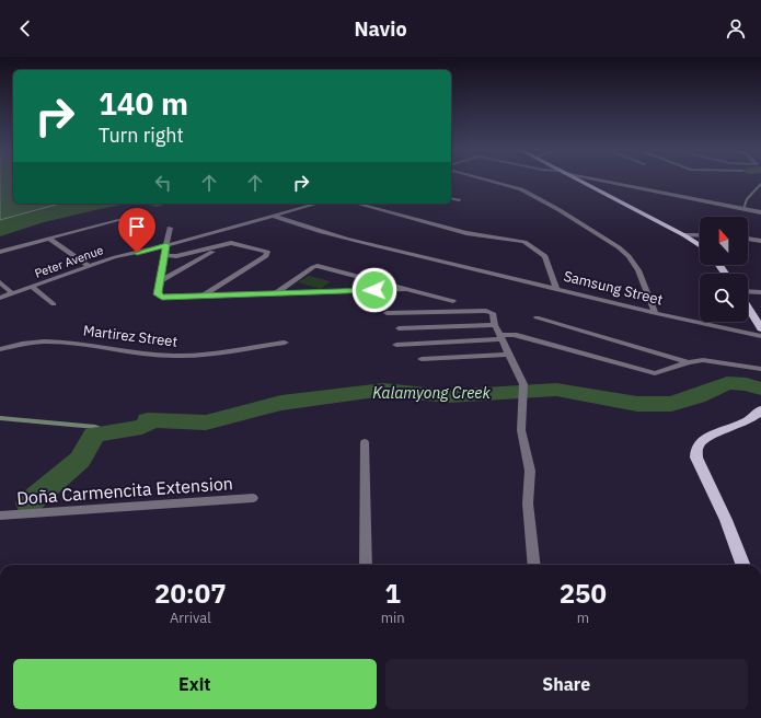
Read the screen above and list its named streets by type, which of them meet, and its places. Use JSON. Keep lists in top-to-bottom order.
{
  "streets": {
    "street": [
      "Peter Avenue",
      "Samsung Street",
      "Martirez Street",
      "Doña Carmencita Extension"
    ]
  },
  "crossings": [
    ["Peter Avenue", "Samsung Street"]
  ],
  "water": ["Kalamyong Creek"],
  "north": "top",
  "page": {
    "header": "Navio",
    "turn": ["140 m", "Turn right"],
    "eta": [
      "20:07",
      "Arrival",
      "1",
      "min",
      "250",
      "m"
    ],
    "buttons": ["Exit", "Share"]
  }
}
